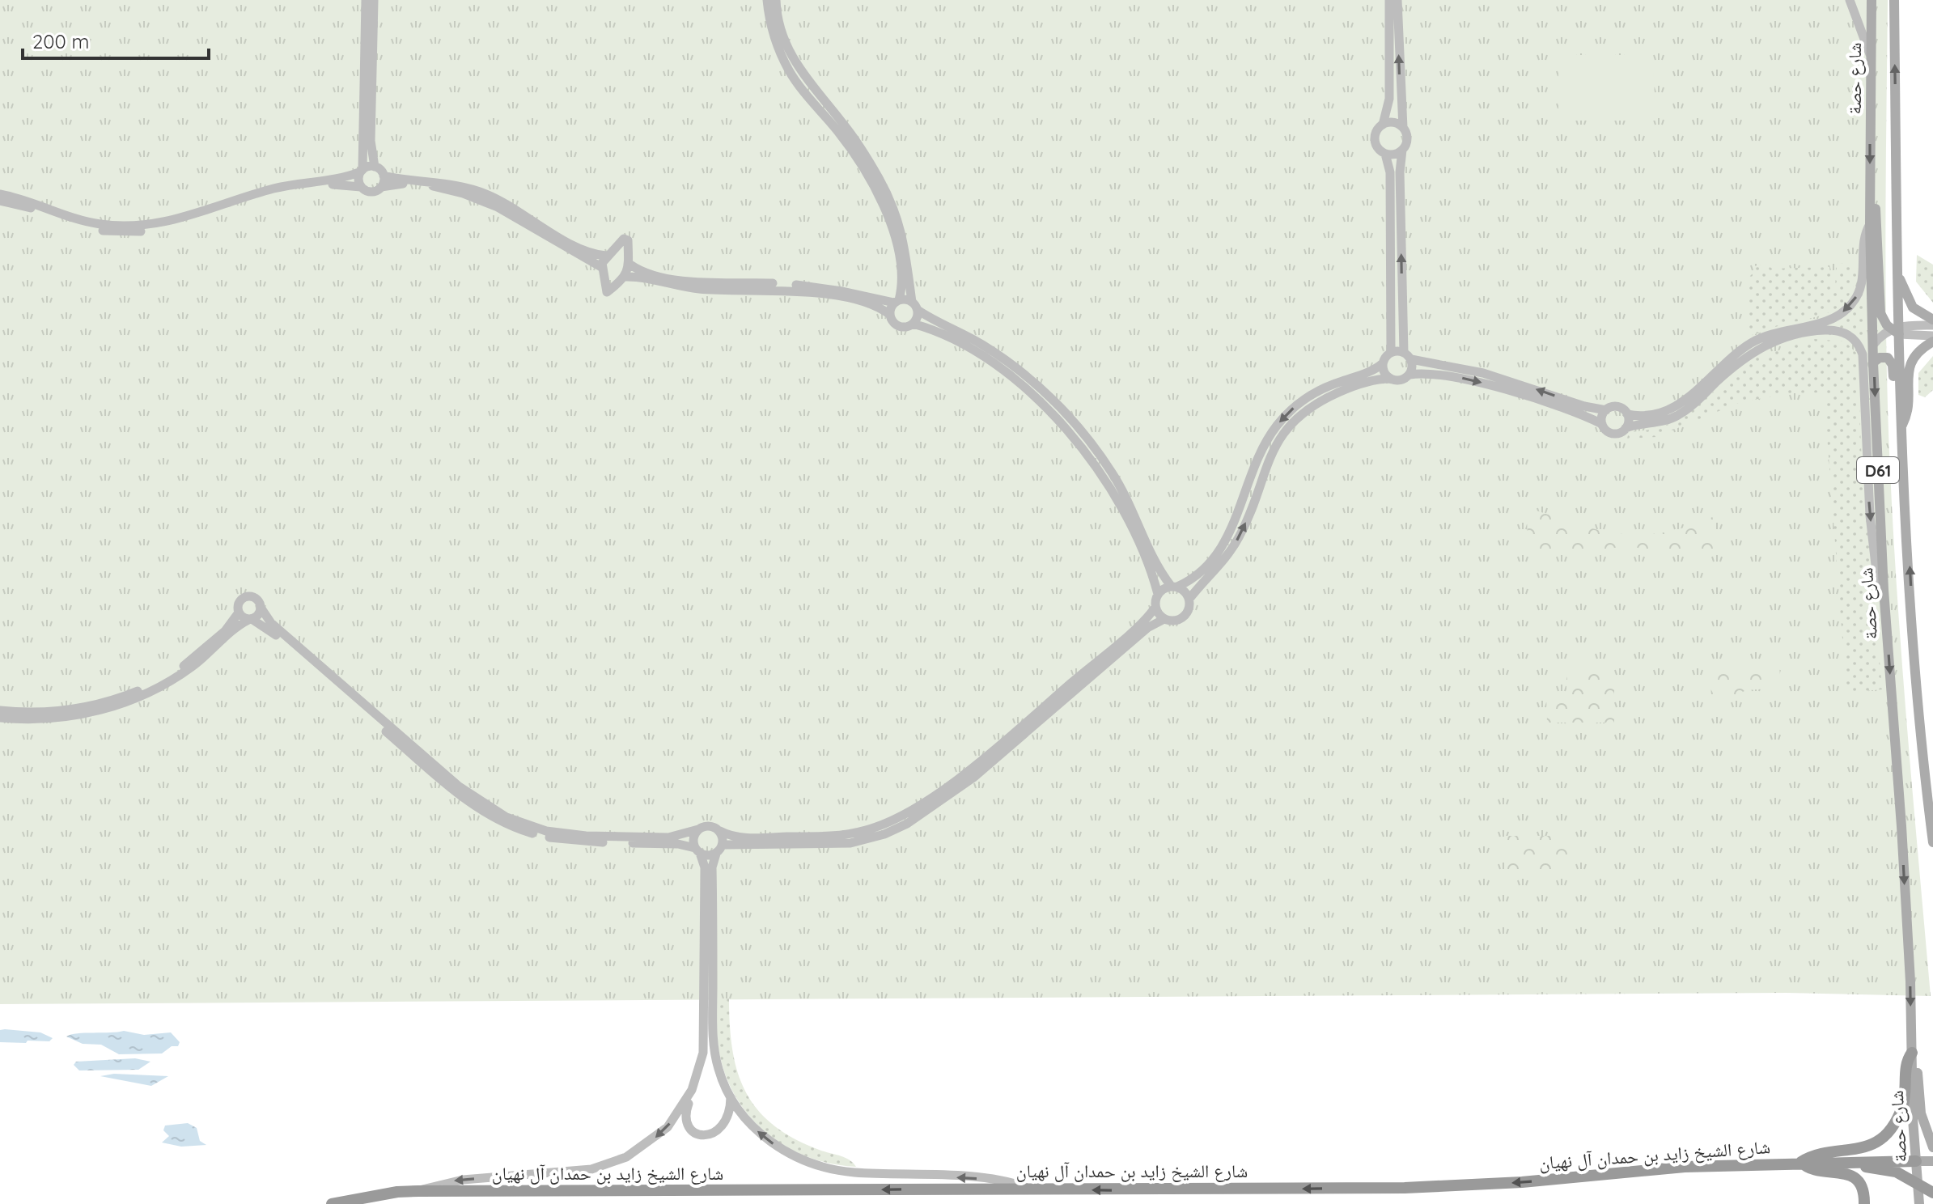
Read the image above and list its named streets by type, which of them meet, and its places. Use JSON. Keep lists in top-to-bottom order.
{
  "streets": {
    "highway": ["شارع الشيخ زايد بن حمدان آل نهيان"],
    "main road": ["شارع حصة", "D61"]
  },
  "crossings": [
    ["شارع حصة", "شارع الشيخ زايد بن حمدان آل نهيان"]
  ],
  "one_way": ["شارع الشيخ زايد بن حمدان آل نهيان"],
  "scale_bar": "200 m"
}
